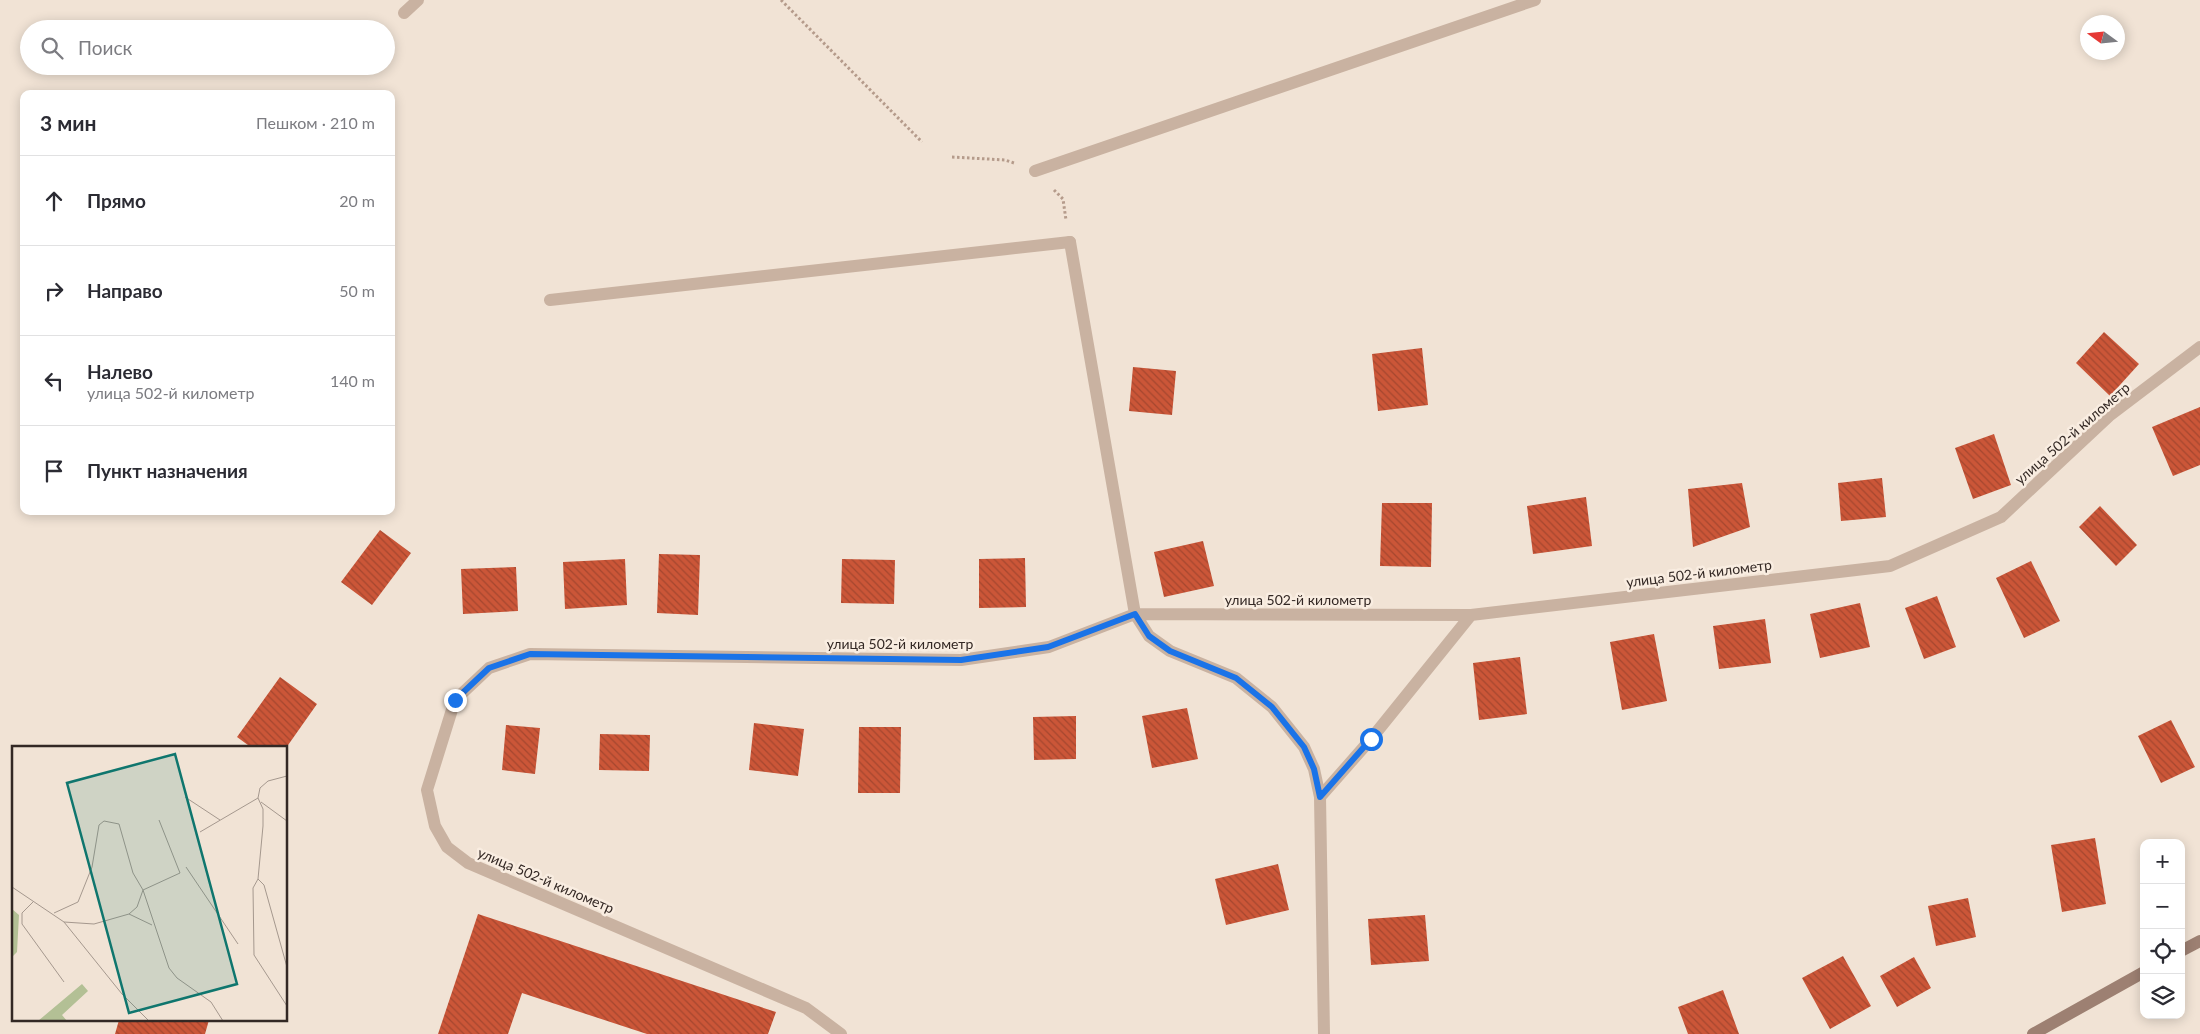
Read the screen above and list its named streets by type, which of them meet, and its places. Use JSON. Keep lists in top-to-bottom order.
{
  "streets": {
    "street": ["улица 502-й километр"]
  },
  "north": "left",
  "page": {
    "search": "Поиск",
    "heading": ["3 мин", "Пешком · 210 m"],
    "list": [
      ["Прямо", "20 m"],
      ["Направо", "50 m"],
      ["Налево", "улица 502-й километр", "140 m"],
      "Пункт назначения"
    ],
    "map_buttons": ["+", "−"]
  }
}
